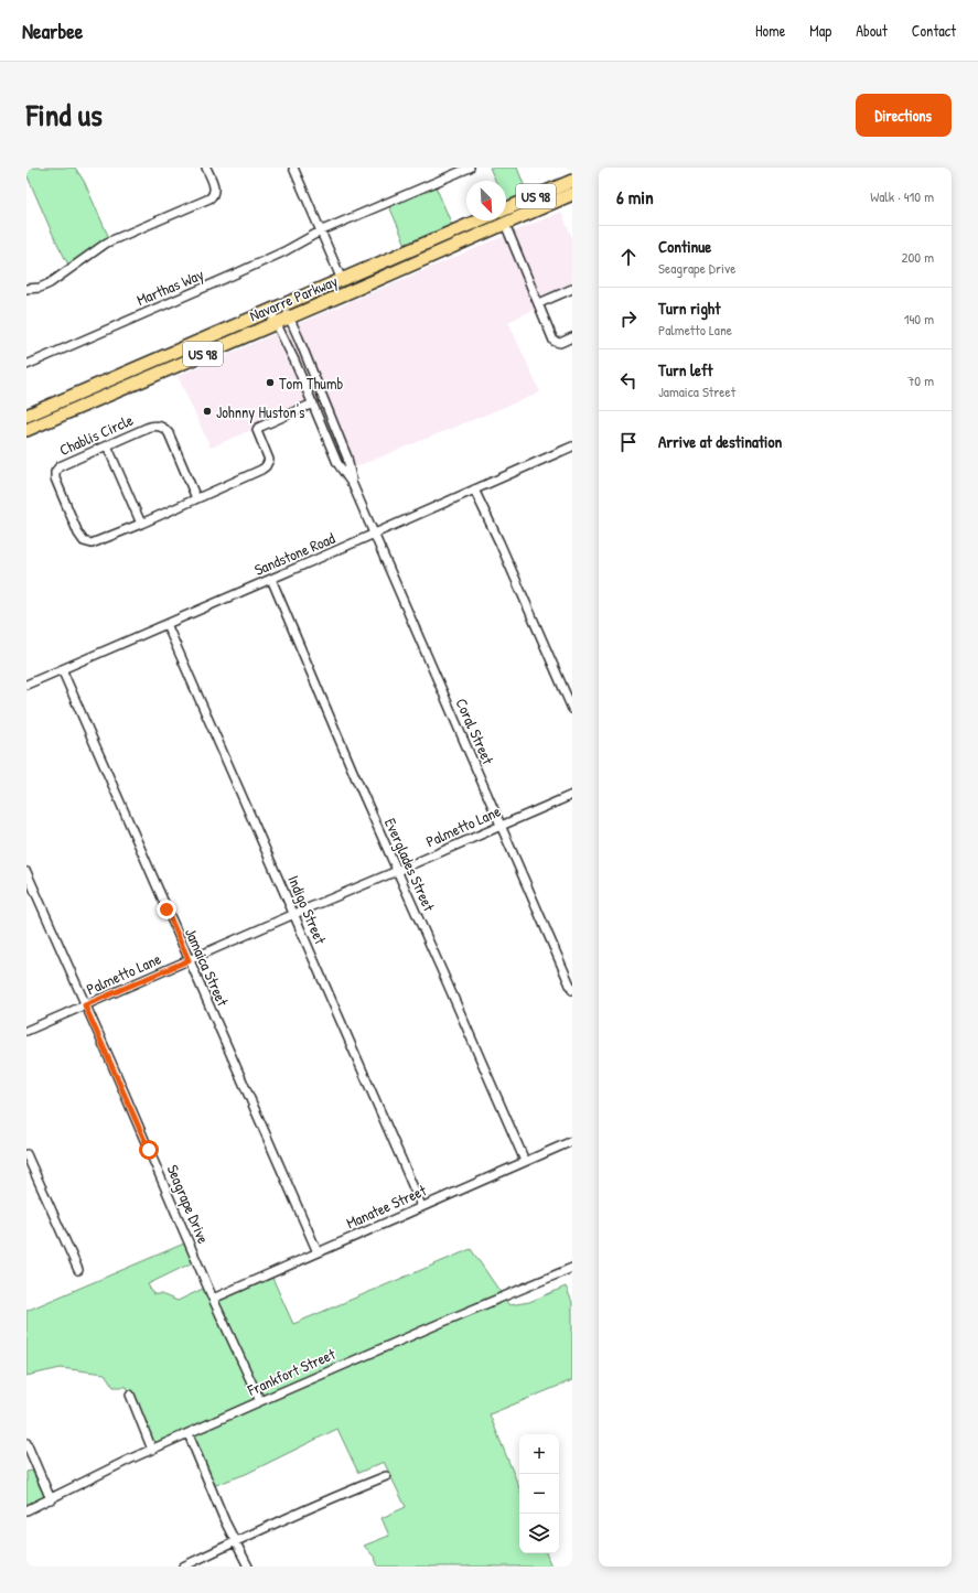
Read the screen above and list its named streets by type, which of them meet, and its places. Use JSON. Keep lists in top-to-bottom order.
{
  "streets": {
    "highway": ["US 98", "Navarre Parkway"],
    "street": [
      "Marthas Way",
      "Chablis Circle",
      "Sandstone Road",
      "Coral Street",
      "Palmetto Lane",
      "Everglades Street",
      "Indigo Street",
      "Jamaica Street",
      "Seagrape Drive",
      "Manatee Street",
      "Frankfort Street"
    ]
  },
  "crossings": [
    ["Navarre Parkway", "Coral Street"],
    ["Chablis Circle", "Coral Street"],
    ["Sandstone Road", "Coral Street"],
    ["Sandstone Road", "Everglades Street"],
    ["Sandstone Road", "Indigo Street"],
    ["Sandstone Road", "Jamaica Street"],
    ["Coral Street", "Palmetto Lane"],
    ["Palmetto Lane", "Everglades Street"],
    ["Palmetto Lane", "Indigo Street"],
    ["Palmetto Lane", "Jamaica Street"],
    ["Palmetto Lane", "Seagrape Drive"],
    ["Everglades Street", "Manatee Street"],
    ["Indigo Street", "Manatee Street"],
    ["Jamaica Street", "Manatee Street"],
    ["Seagrape Drive", "Manatee Street"],
    ["Seagrape Drive", "Frankfort Street"]
  ],
  "places": ["Tom Thumb", "Johnny Huston's"],
  "north": "bottom right",
  "page": {
    "header": "Nearbee",
    "nav": [
      "Home",
      "Map",
      "About",
      "Contact"
    ],
    "title": "Find us",
    "buttons": "Directions",
    "heading": ["6 min", "Walk · 410 m"],
    "list": [
      ["Continue", "Seagrape Drive", "200 m"],
      ["Turn right", "Palmetto Lane", "140 m"],
      ["Turn left", "Jamaica Street", "70 m"],
      "Arrive at destination"
    ],
    "map_buttons": ["+", "−"]
  }
}
